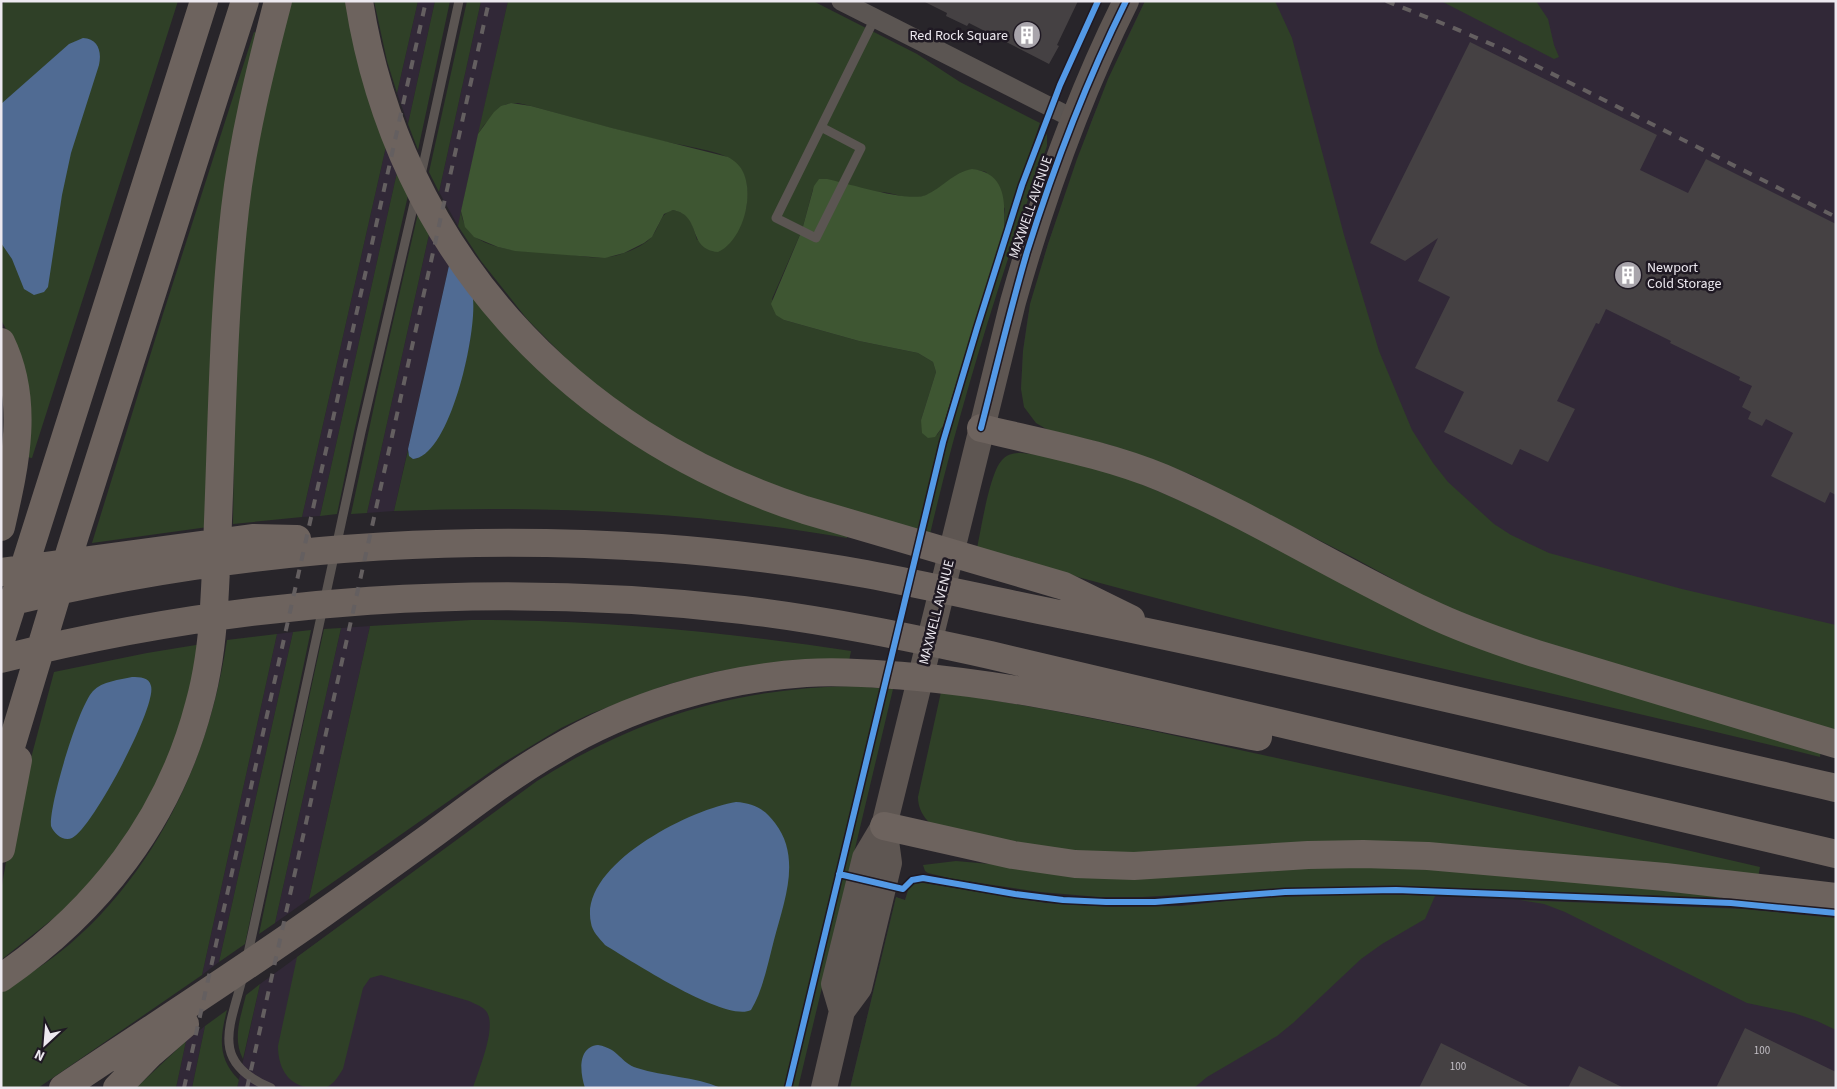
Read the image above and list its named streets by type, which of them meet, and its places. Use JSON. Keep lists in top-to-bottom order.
{
  "streets": {
    "main road": ["MAXWELL AVENUE"]
  },
  "places": {
    "building": ["Red Rock Square", "Newport Cold Storage"]
  },
  "house_numbers": ["100", "100"],
  "north": "bottom left"
}
